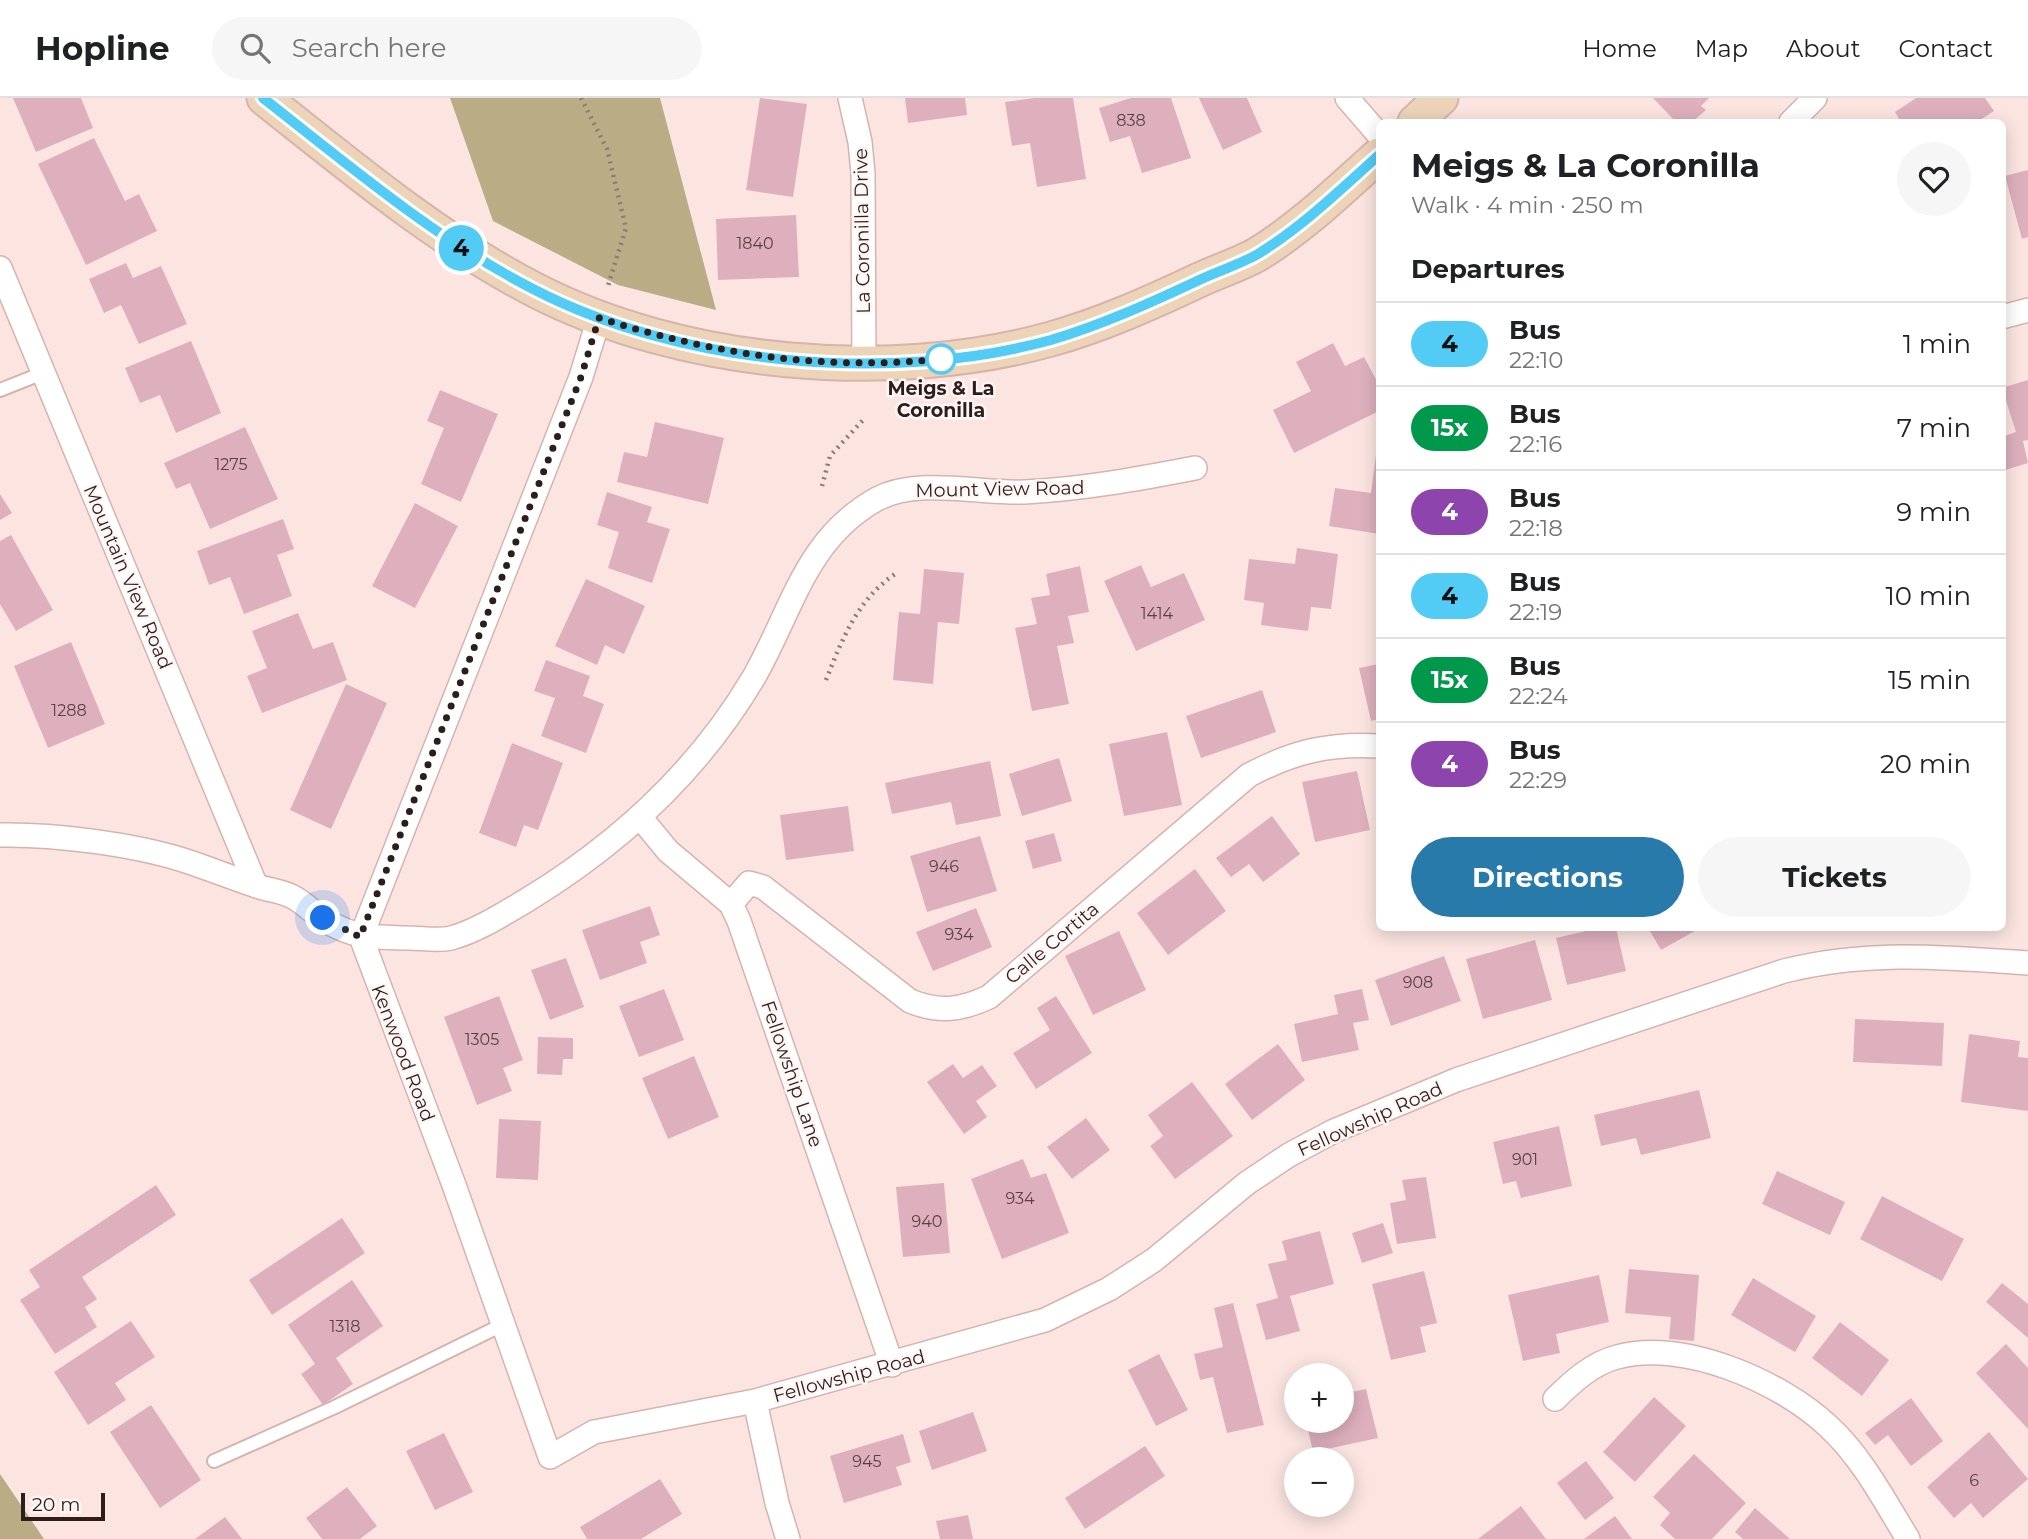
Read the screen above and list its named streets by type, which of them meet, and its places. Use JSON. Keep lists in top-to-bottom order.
{
  "streets": {
    "street": [
      "La Coronilla Drive",
      "Mount View Road",
      "Mountain View Road",
      "Calle Cortita",
      "Kenwood Road",
      "Fellowship Lane",
      "Fellowship Road"
    ]
  },
  "crossings": [
    ["Mount View Road", "Fellowship Lane"],
    ["Calle Cortita", "Fellowship Lane"],
    ["Kenwood Road", "Fellowship Road"],
    ["Fellowship Lane", "Fellowship Road"]
  ],
  "places": ["Meigs & La Coronilla"],
  "lines": ["bus line 4"],
  "house_numbers": [
    "838",
    "1840",
    "1275",
    "1414",
    "1288",
    "946",
    "934",
    "908",
    "1305",
    "901",
    "934",
    "940",
    "1318",
    "945",
    "6"
  ],
  "scale_bar": "20 m",
  "page": {
    "header": "Hopline",
    "search": "Search here",
    "nav": [
      "Home",
      "Map",
      "About",
      "Contact"
    ],
    "on_map": "4",
    "heading": [
      ["Meigs & La Coronilla", "Walk · 4 min · 250 m"],
      "Departures"
    ],
    "list": [
      {
        "mark": "4",
        "name": "Bus",
        "note": "22:10",
        "value": "1 min"
      },
      {
        "mark": "15x",
        "name": "Bus",
        "note": "22:16",
        "value": "7 min"
      },
      {
        "mark": "4",
        "name": "Bus",
        "note": "22:18",
        "value": "9 min"
      },
      {
        "mark": "4",
        "name": "Bus",
        "note": "22:19",
        "value": "10 min"
      },
      {
        "mark": "15x",
        "name": "Bus",
        "note": "22:24",
        "value": "15 min"
      },
      {
        "mark": "4",
        "name": "Bus",
        "note": "22:29",
        "value": "20 min"
      }
    ],
    "buttons": ["Directions", "Tickets"],
    "map_buttons": ["+", "−"],
    "scale": "20 m"
  }
}
